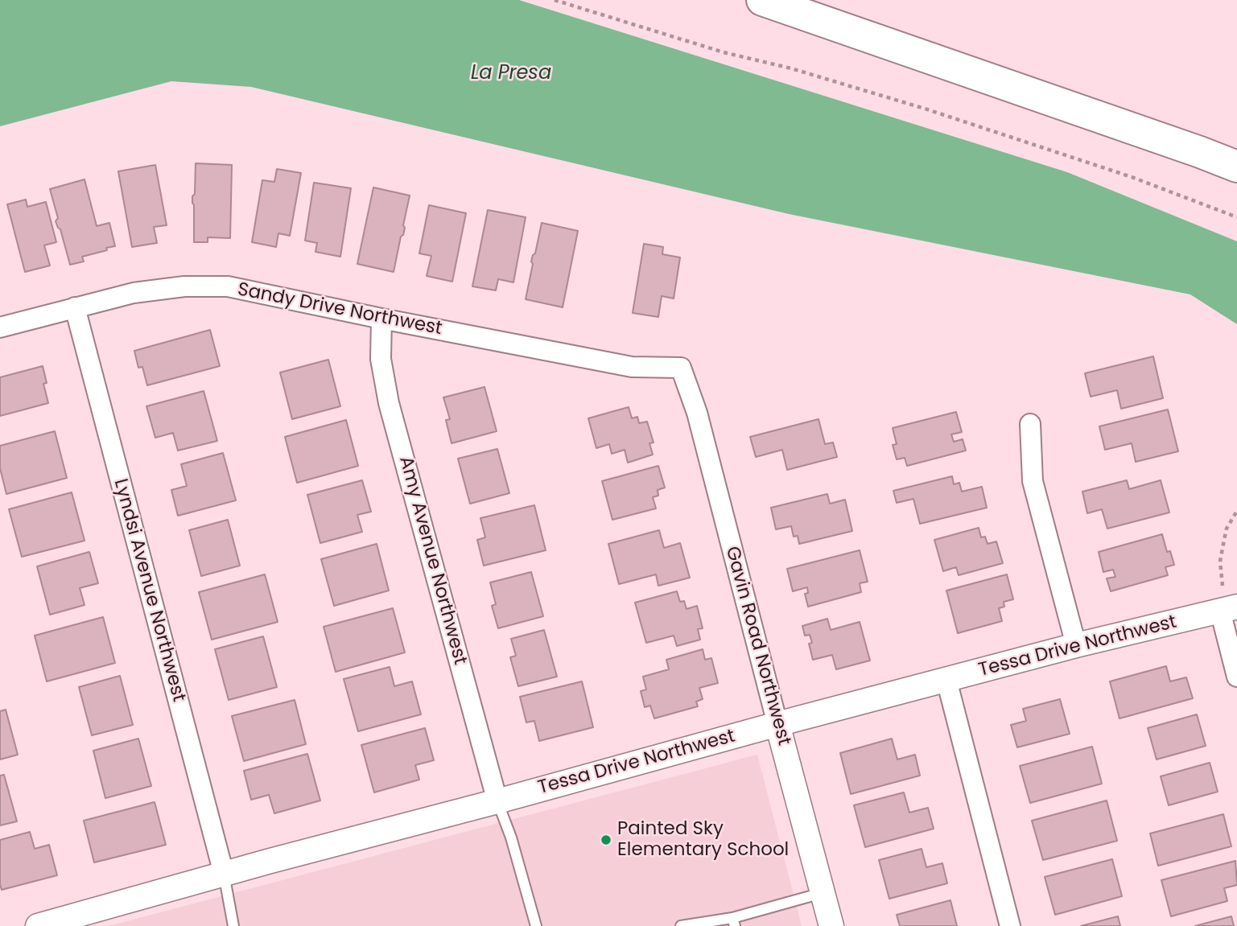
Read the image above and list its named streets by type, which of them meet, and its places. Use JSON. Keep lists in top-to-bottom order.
{
  "streets": {
    "street": [
      "Sandy Drive Northwest",
      "Amy Avenue Northwest",
      "Lyndsi Avenue Northwest",
      "Gavin Road Northwest",
      "Tessa Drive Northwest"
    ]
  },
  "crossings": [
    ["Sandy Drive Northwest", "Amy Avenue Northwest"],
    ["Sandy Drive Northwest", "Lyndsi Avenue Northwest"],
    ["Sandy Drive Northwest", "Gavin Road Northwest"],
    ["Amy Avenue Northwest", "Tessa Drive Northwest"],
    ["Lyndsi Avenue Northwest", "Tessa Drive Northwest"],
    ["Gavin Road Northwest", "Tessa Drive Northwest"]
  ],
  "water": ["La Presa"],
  "places": ["Painted Sky Elementary School"]
}
